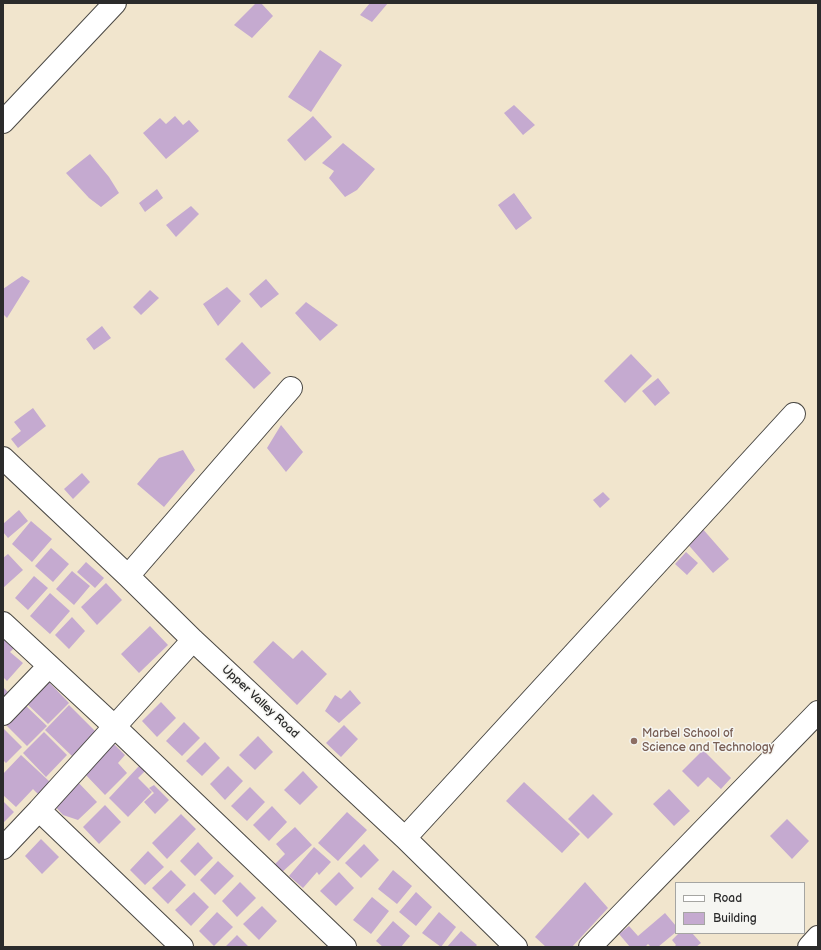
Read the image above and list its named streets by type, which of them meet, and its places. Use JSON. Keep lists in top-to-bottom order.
{
  "streets": {
    "street": ["Upper Valley Road"]
  },
  "places": ["Marbel School of Science and Technology"],
  "legend": ["Road", "Building"]
}
